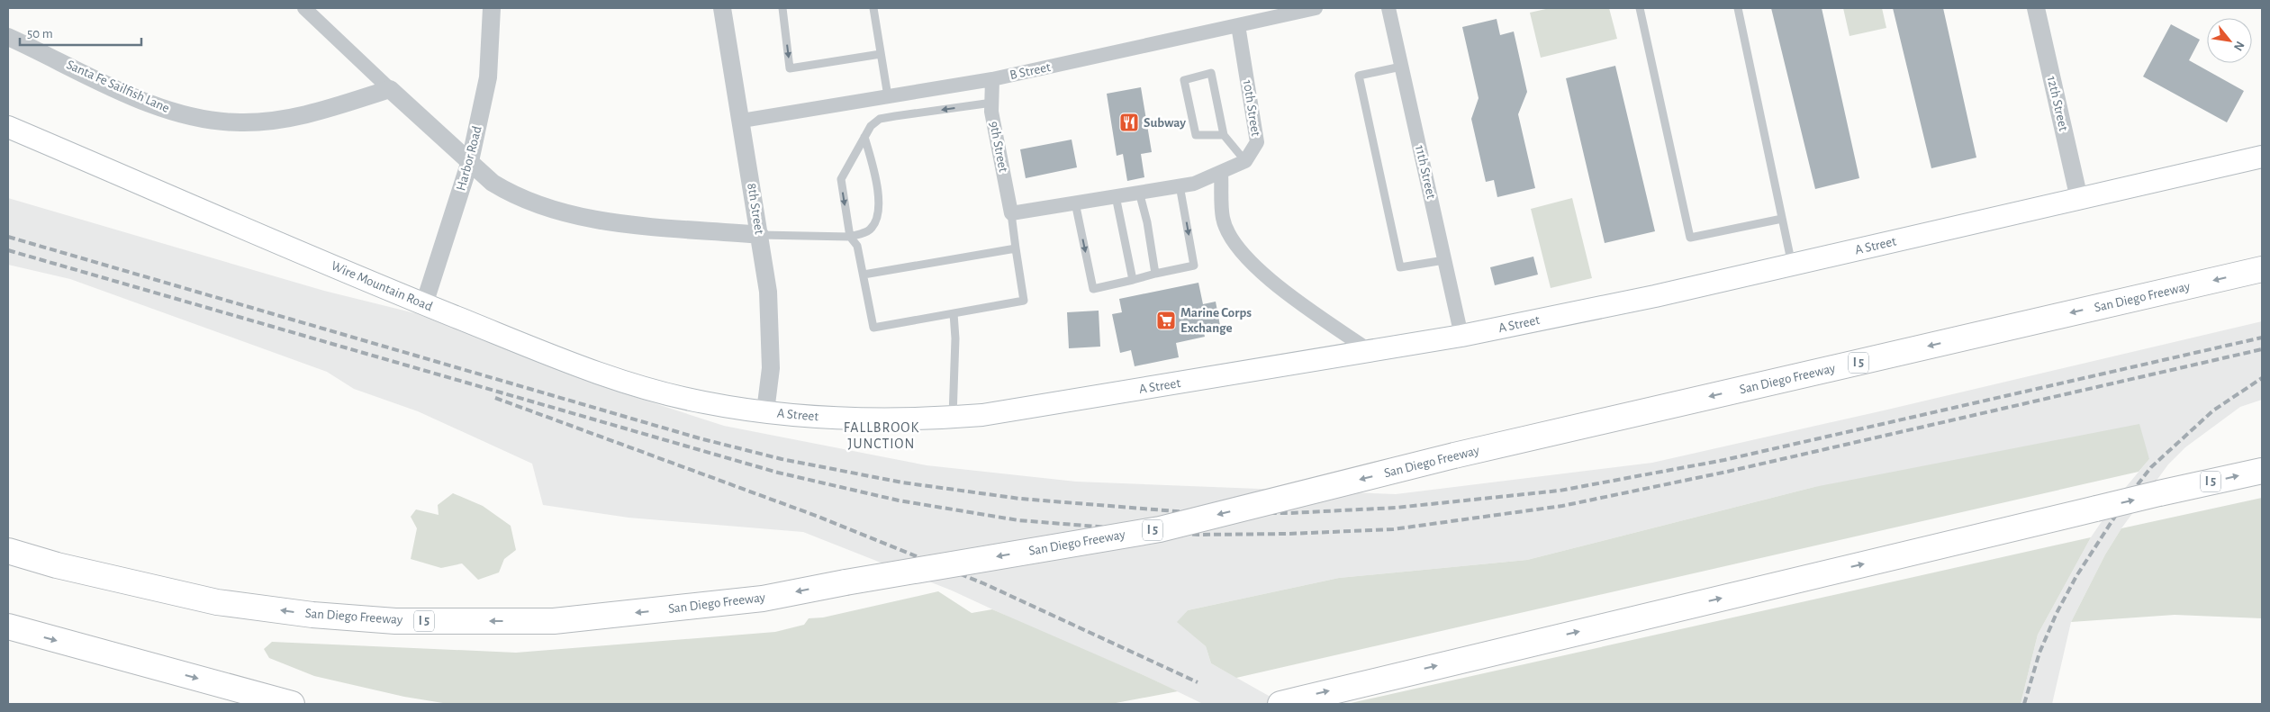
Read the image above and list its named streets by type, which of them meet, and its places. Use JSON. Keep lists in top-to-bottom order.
{
  "streets": {
    "highway": ["San Diego Freeway", "I 5"],
    "main road": ["A Street", "Wire Mountain Road"],
    "street": [
      "B Street",
      "Santa Fe Sailfish Lane",
      "12th Street",
      "10th Street",
      "9th Street",
      "Harbor Road",
      "11th Street",
      "8th Street"
    ]
  },
  "crossings": [
    ["B Street", "10th Street"],
    ["B Street", "9th Street"],
    ["B Street", "8th Street"],
    ["12th Street", "A Street"],
    ["Harbor Road", "Wire Mountain Road"],
    ["11th Street", "A Street"],
    ["8th Street", "A Street"],
    ["8th Street", "Wire Mountain Road"],
    ["A Street", "Wire Mountain Road"]
  ],
  "districts": ["FALLBROOK JUNCTION"],
  "places": {
    "restaurant": ["Subway"],
    "supermarket": ["Marine Corps Exchange"]
  },
  "scale_bar": "50 m",
  "north": "bottom right"
}
